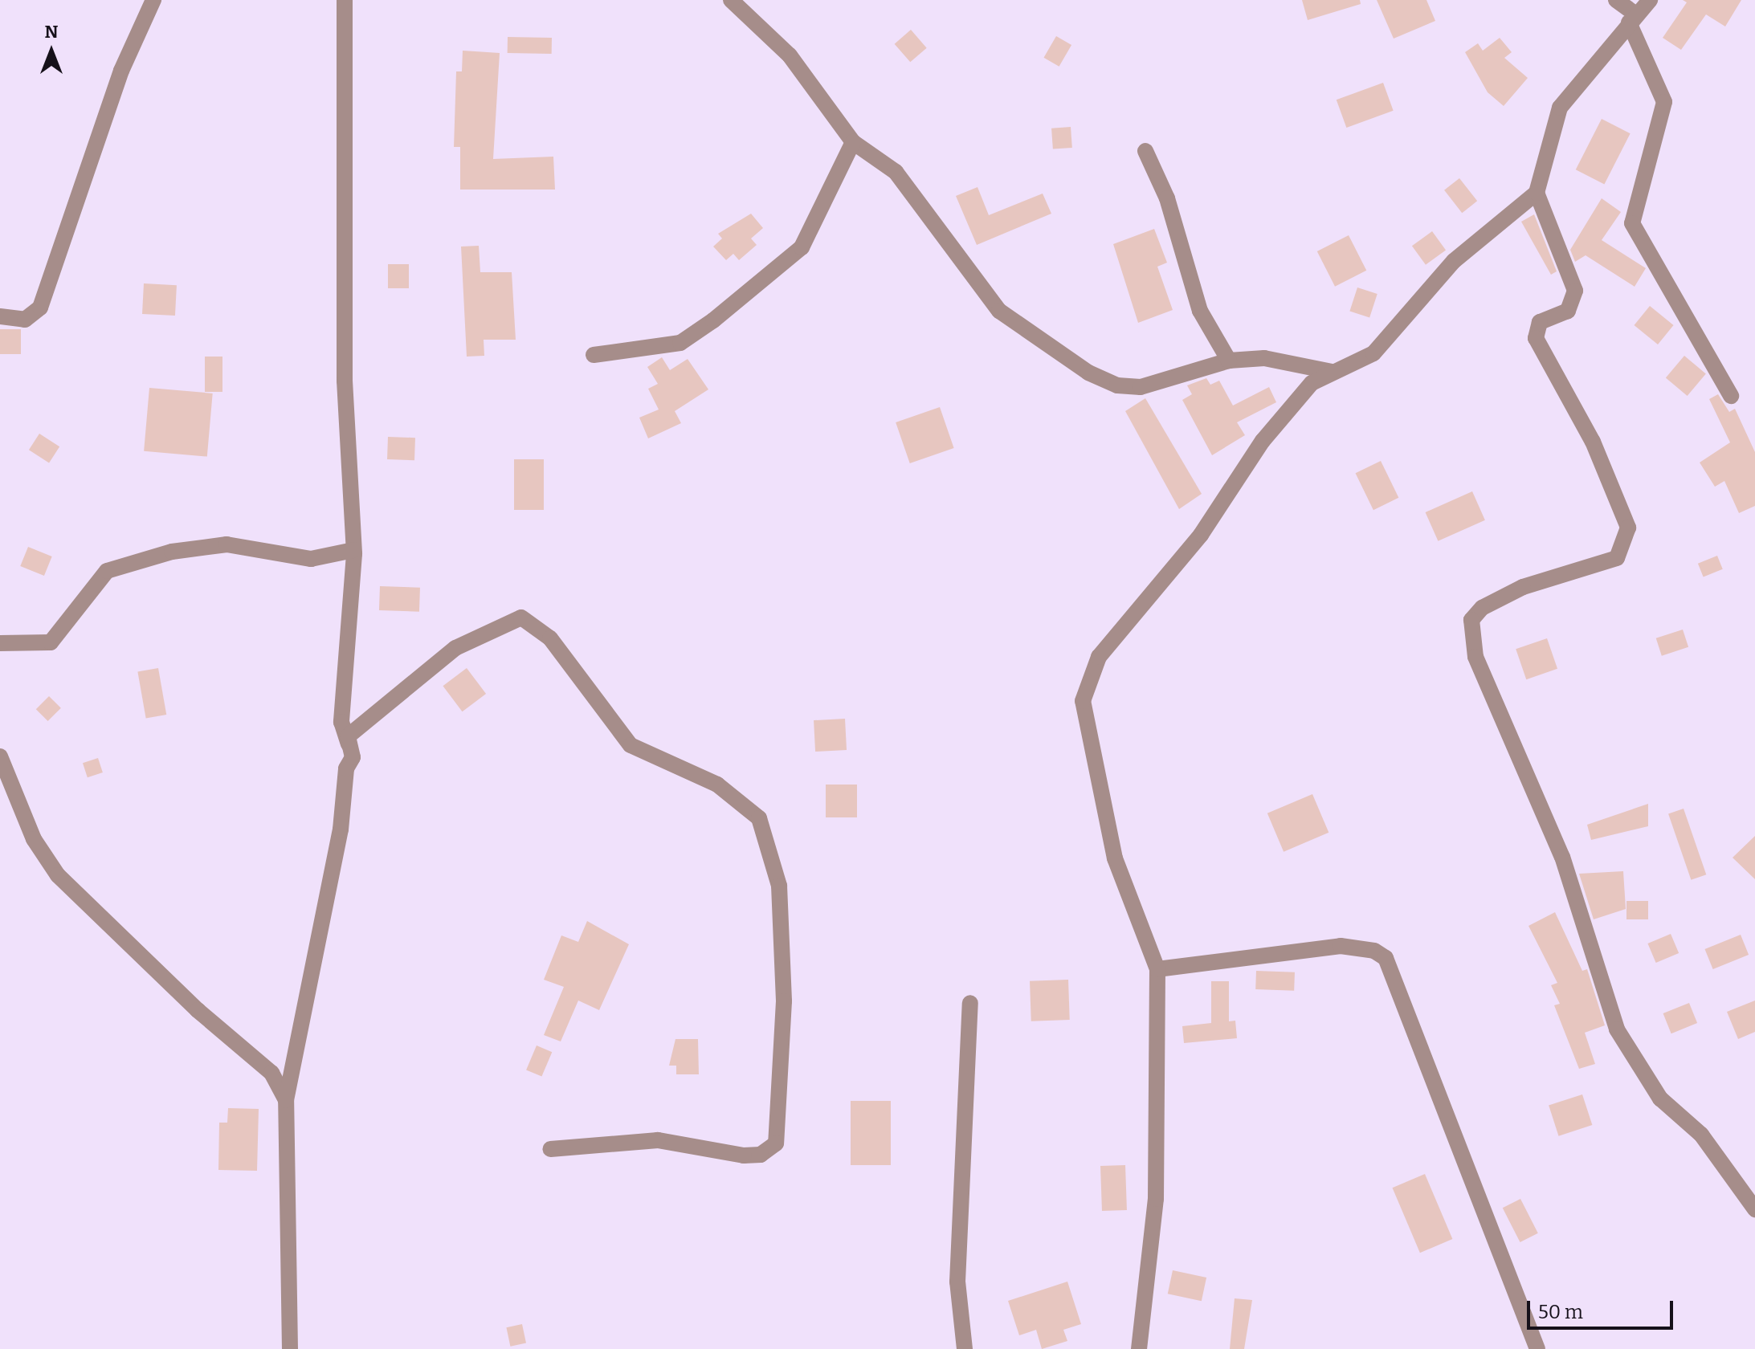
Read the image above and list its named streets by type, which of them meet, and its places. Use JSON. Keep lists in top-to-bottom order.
{
  "scale_bar": "50 m",
  "north": "top"
}
